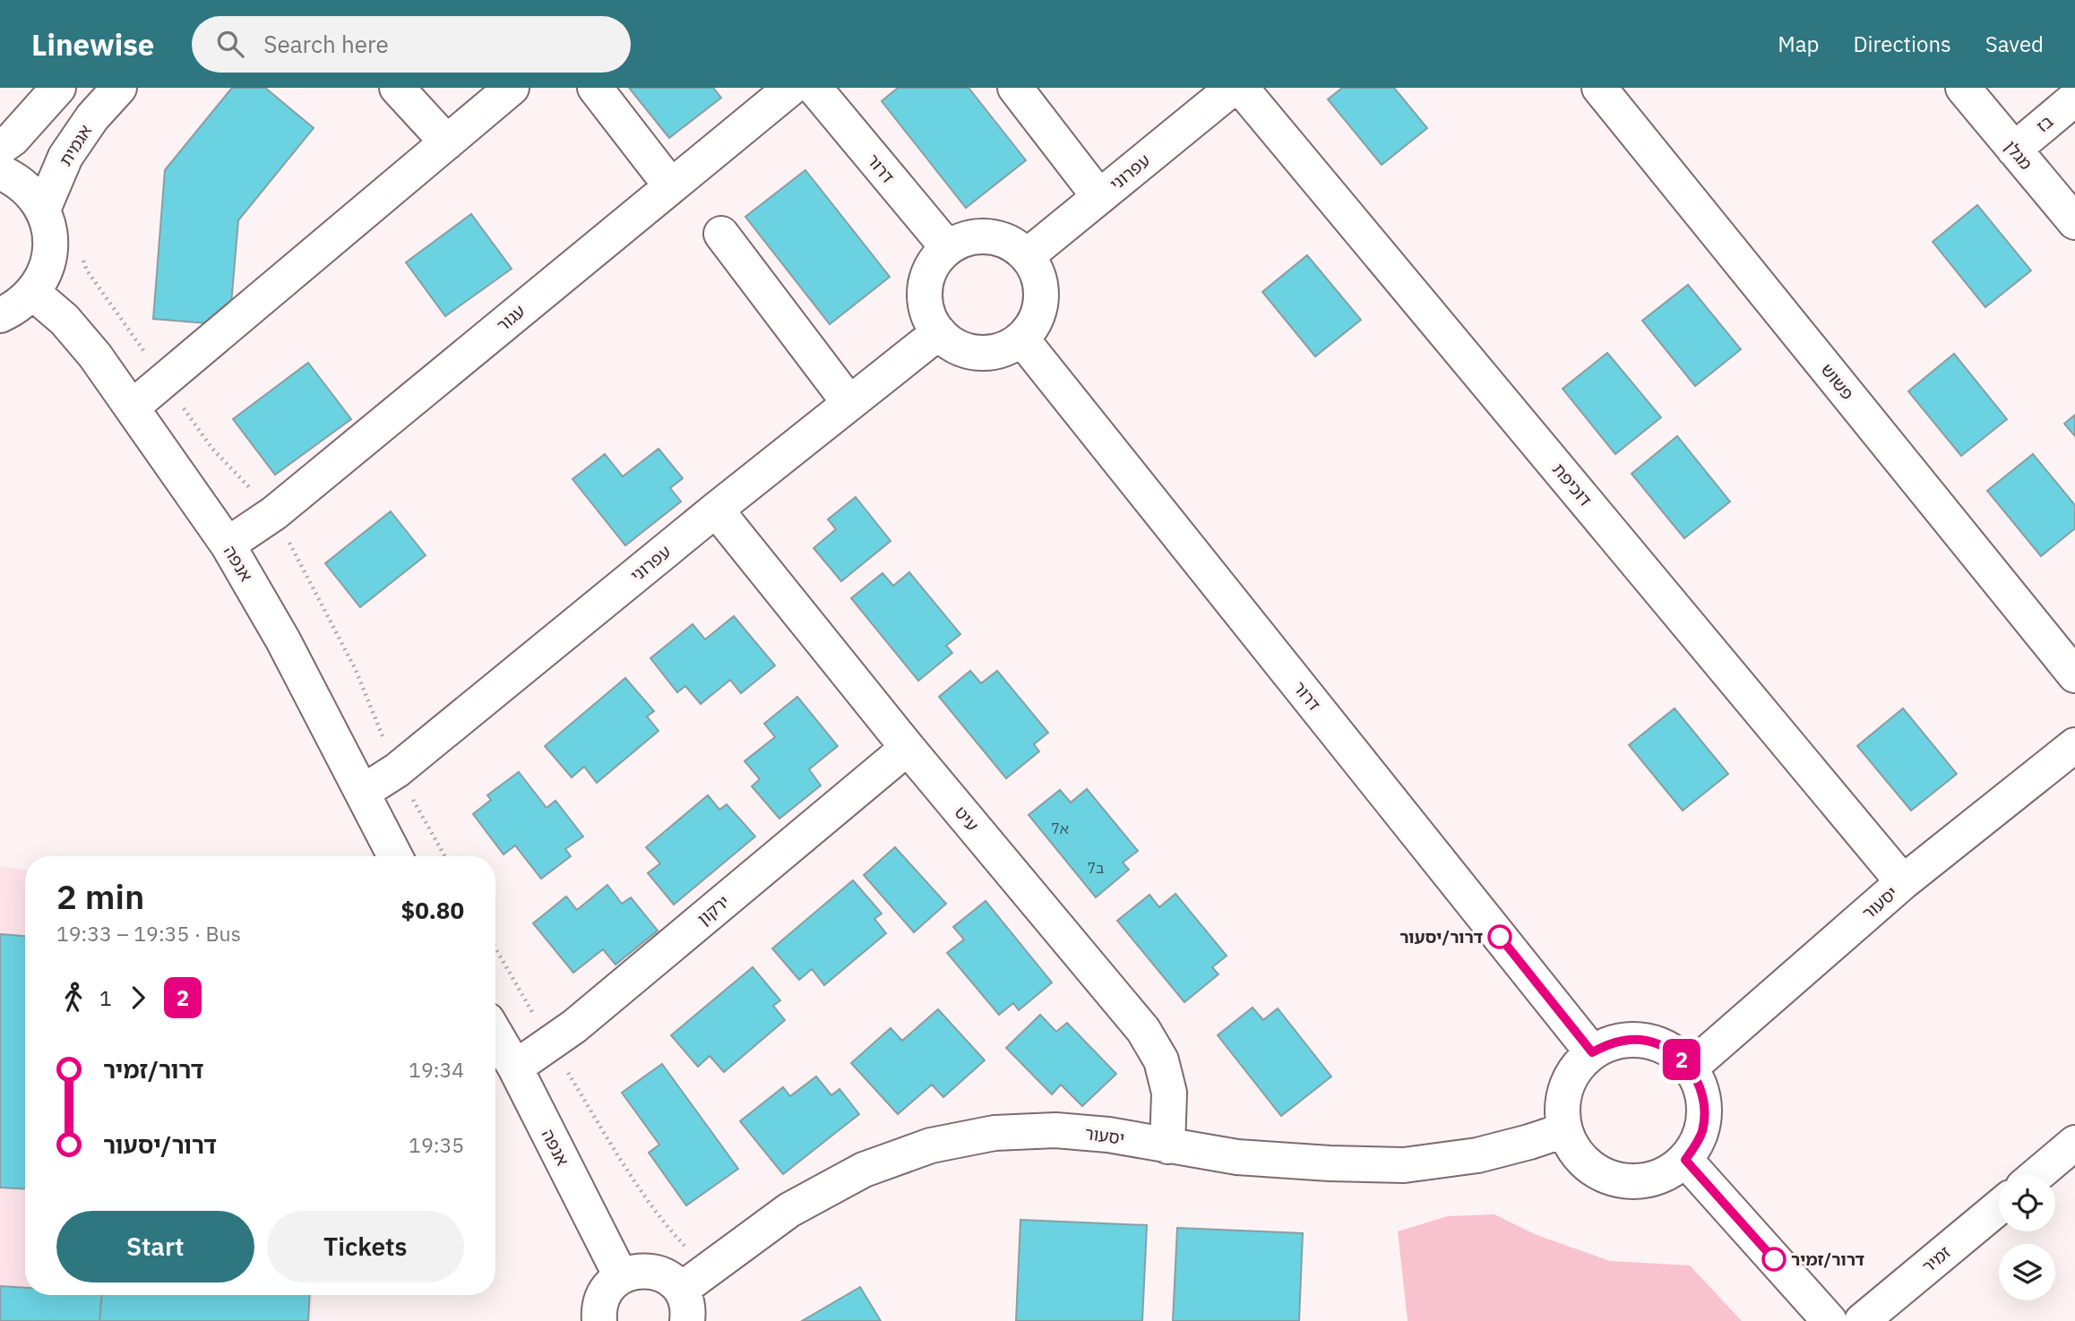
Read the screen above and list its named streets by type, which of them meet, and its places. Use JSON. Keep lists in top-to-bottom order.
{
  "streets": {
    "street": [
      "בז",
      "אגמית",
      "מגלן",
      "דרור",
      "עפרוני",
      "עגור",
      "פשוש",
      "דוכיפת",
      "אנפה",
      "עיט",
      "יסעור",
      "ירקון",
      "זמיר"
    ]
  },
  "crossings": [
    ["בז", "מגלן"],
    ["דרור", "עפרוני"],
    ["דרור", "יסעור"],
    ["עפרוני", "אנפה"],
    ["עפרוני", "עיט"],
    ["עגור", "אנפה"],
    ["דוכיפת", "יסעור"],
    ["אנפה", "ירקון"],
    ["עיט", "יסעור"],
    ["עיט", "ירקון"]
  ],
  "places": ["דרור/יסעור", "דרור/זמיר"],
  "lines": ["bus line 2"],
  "house_numbers": ["7א", "7ב"],
  "page": {
    "header": "Linewise",
    "search": "Search here",
    "nav": ["Map", "Directions", "Saved"],
    "on_map": "2",
    "heading": ["2 min", "19:33 – 19:35 · Bus", "$0.80"],
    "legs": ["1", "2"],
    "list": [
      {
        "name": "דרור/זמיר",
        "value": "19:34"
      },
      {
        "name": "דרור/יסעור",
        "value": "19:35"
      }
    ],
    "buttons": ["Start", "Tickets"]
  }
}
